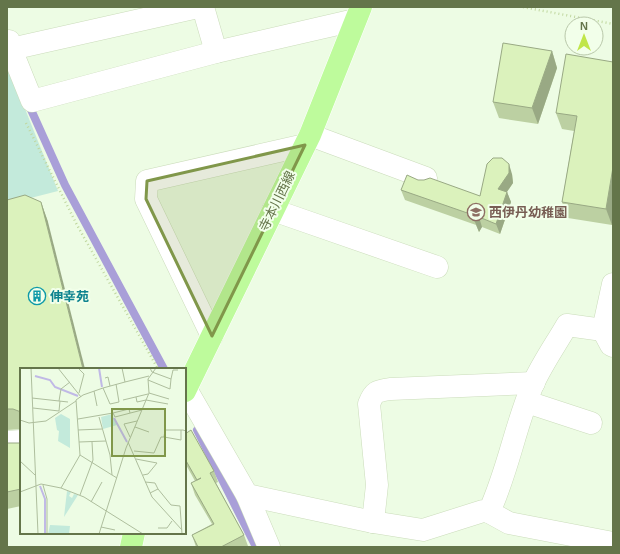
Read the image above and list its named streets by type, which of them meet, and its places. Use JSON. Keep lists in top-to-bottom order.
{
  "streets": {
    "main road": ["寺本川西線"]
  },
  "places": {
    "school or university": ["西伊丹幼稚園"],
    "building": ["伸幸苑"]
  },
  "north": "top"
}
